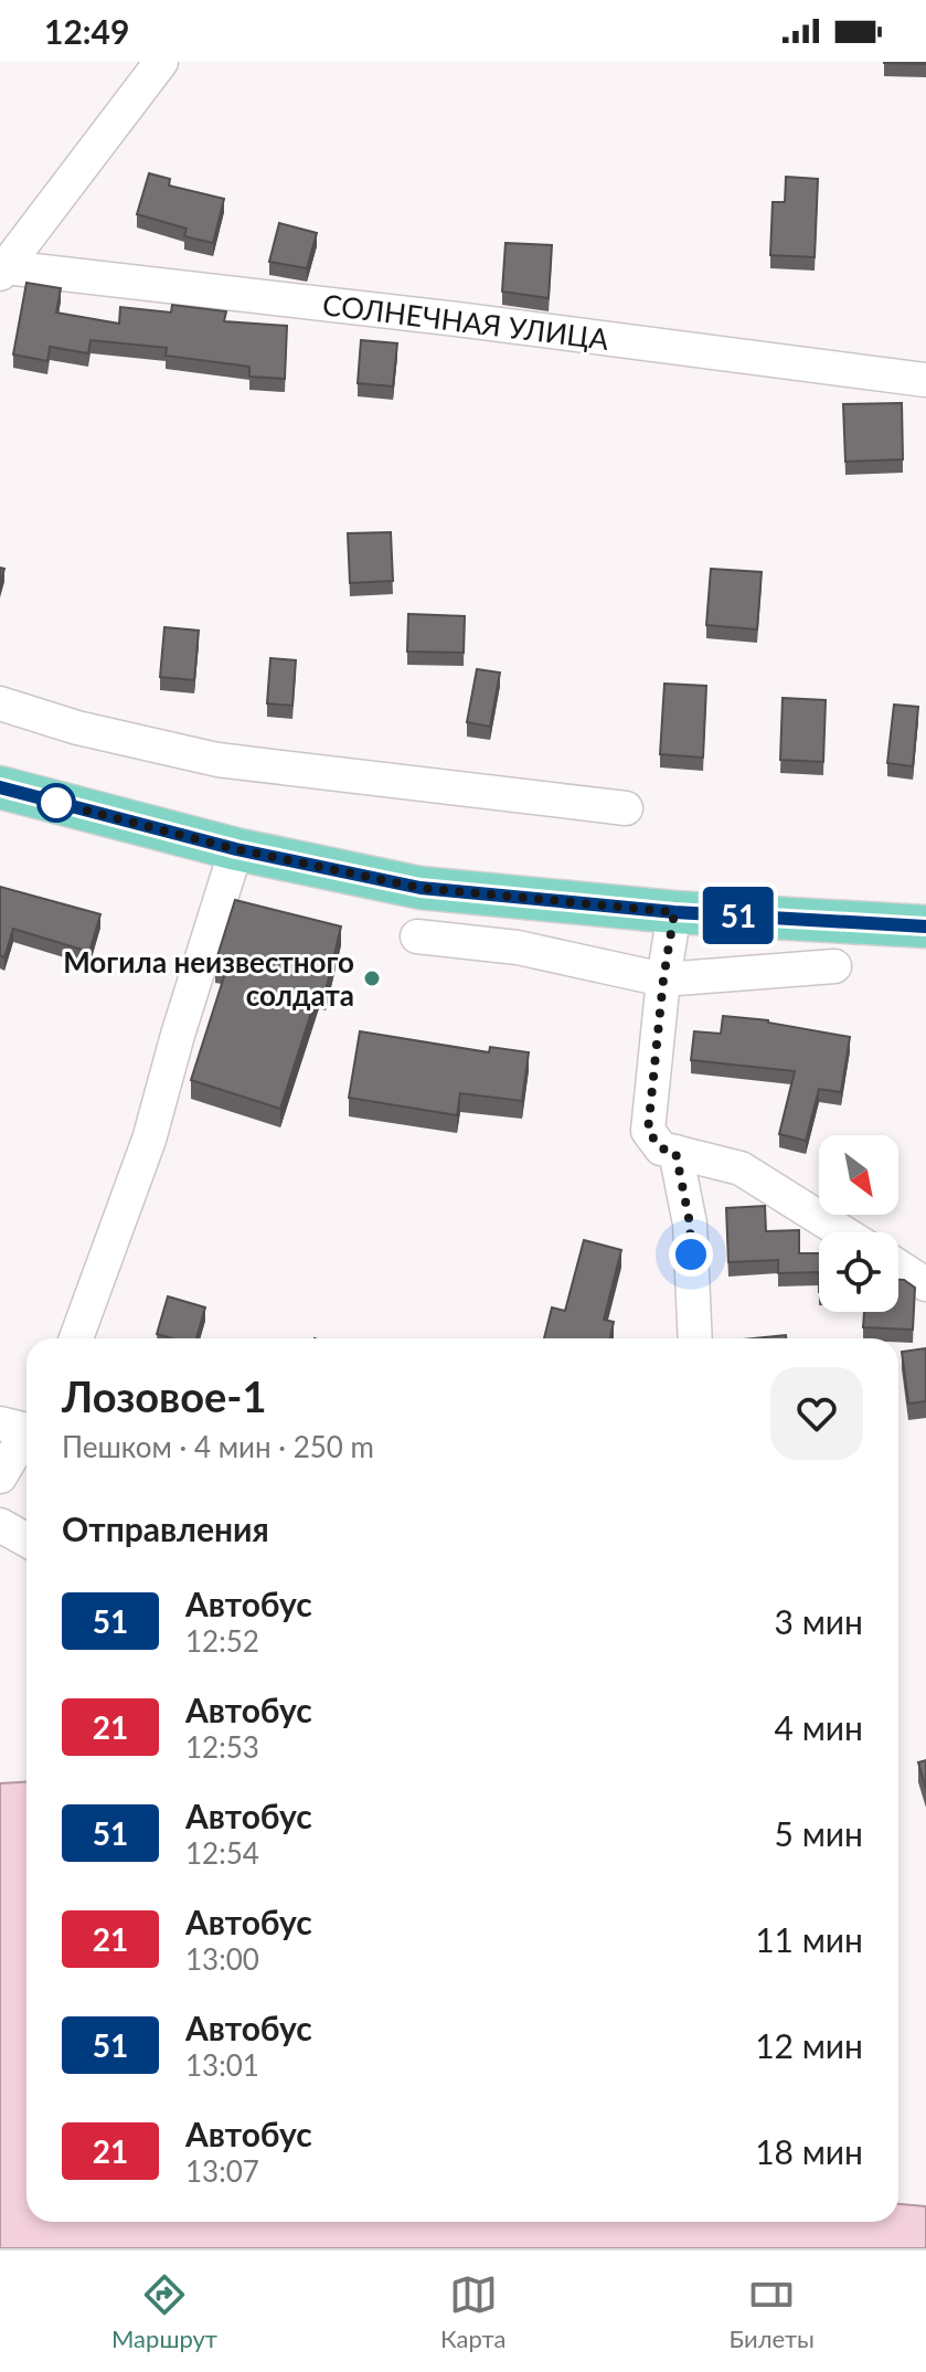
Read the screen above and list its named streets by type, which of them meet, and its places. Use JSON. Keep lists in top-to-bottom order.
{
  "streets": {
    "street": ["СОЛНЕЧНАЯ УЛИЦА"]
  },
  "places": ["Могила неизвестного солдата"],
  "lines": ["bus line 51"],
  "north": "bottom right",
  "page": {
    "status": "12:49",
    "on_map": "51",
    "heading": [
      ["Лозовое-1", "Пешком · 4 мин · 250 m"],
      "Отправления"
    ],
    "list": [
      {
        "mark": "51",
        "name": "Автобус",
        "note": "12:52",
        "value": "3 мин"
      },
      {
        "mark": "21",
        "name": "Автобус",
        "note": "12:53",
        "value": "4 мин"
      },
      {
        "mark": "51",
        "name": "Автобус",
        "note": "12:54",
        "value": "5 мин"
      },
      {
        "mark": "21",
        "name": "Автобус",
        "note": "13:00",
        "value": "11 мин"
      },
      {
        "mark": "51",
        "name": "Автобус",
        "note": "13:01",
        "value": "12 мин"
      },
      {
        "mark": "21",
        "name": "Автобус",
        "note": "13:07",
        "value": "18 мин"
      }
    ],
    "tabs": ["Маршрут", "Карта", "Билеты"]
  }
}
